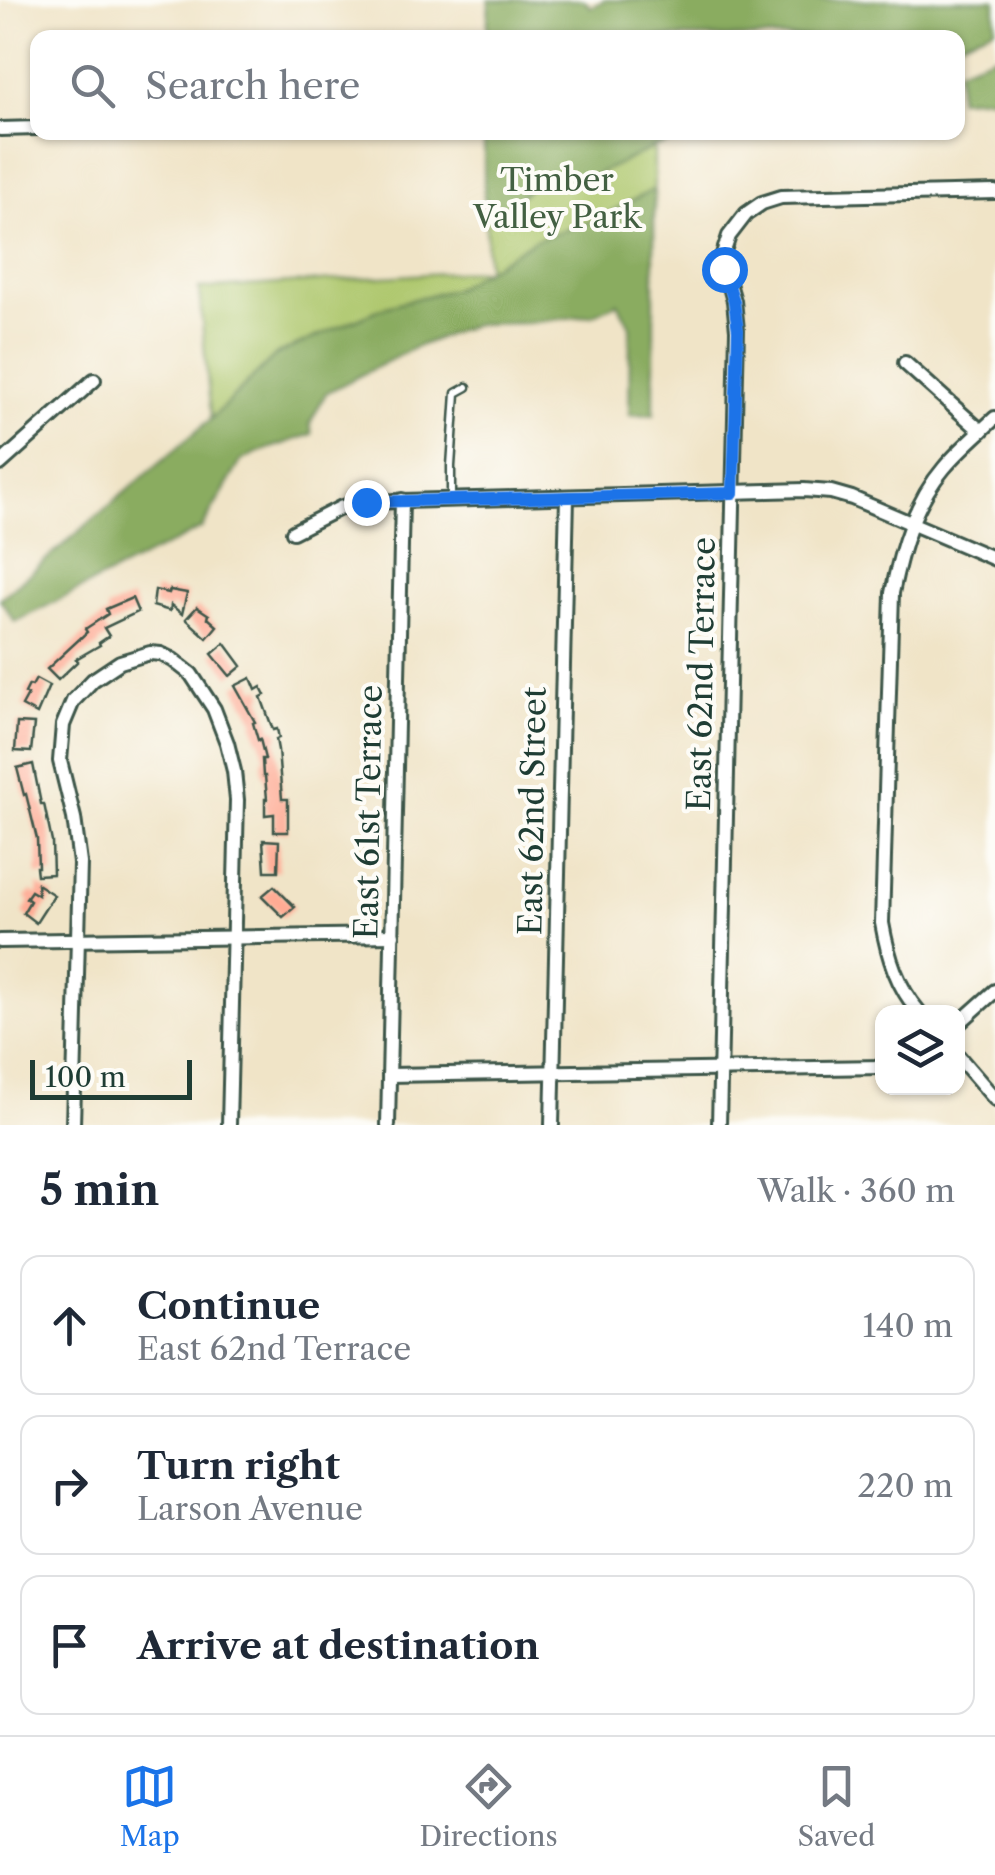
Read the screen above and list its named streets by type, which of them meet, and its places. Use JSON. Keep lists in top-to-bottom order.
{
  "streets": {
    "street": ["East 62nd Terrace", "East 62nd Street", "East 61st Terrace"]
  },
  "parks": ["Timber Valley Park"],
  "scale_bar": "100 m",
  "page": {
    "search": "Search here",
    "scale": "100 m",
    "heading": ["5 min", "Walk · 360 m"],
    "list": [
      ["Continue", "East 62nd Terrace", "140 m"],
      ["Turn right", "Larson Avenue", "220 m"],
      "Arrive at destination"
    ],
    "nav": ["Map", "Directions", "Saved"]
  }
}
